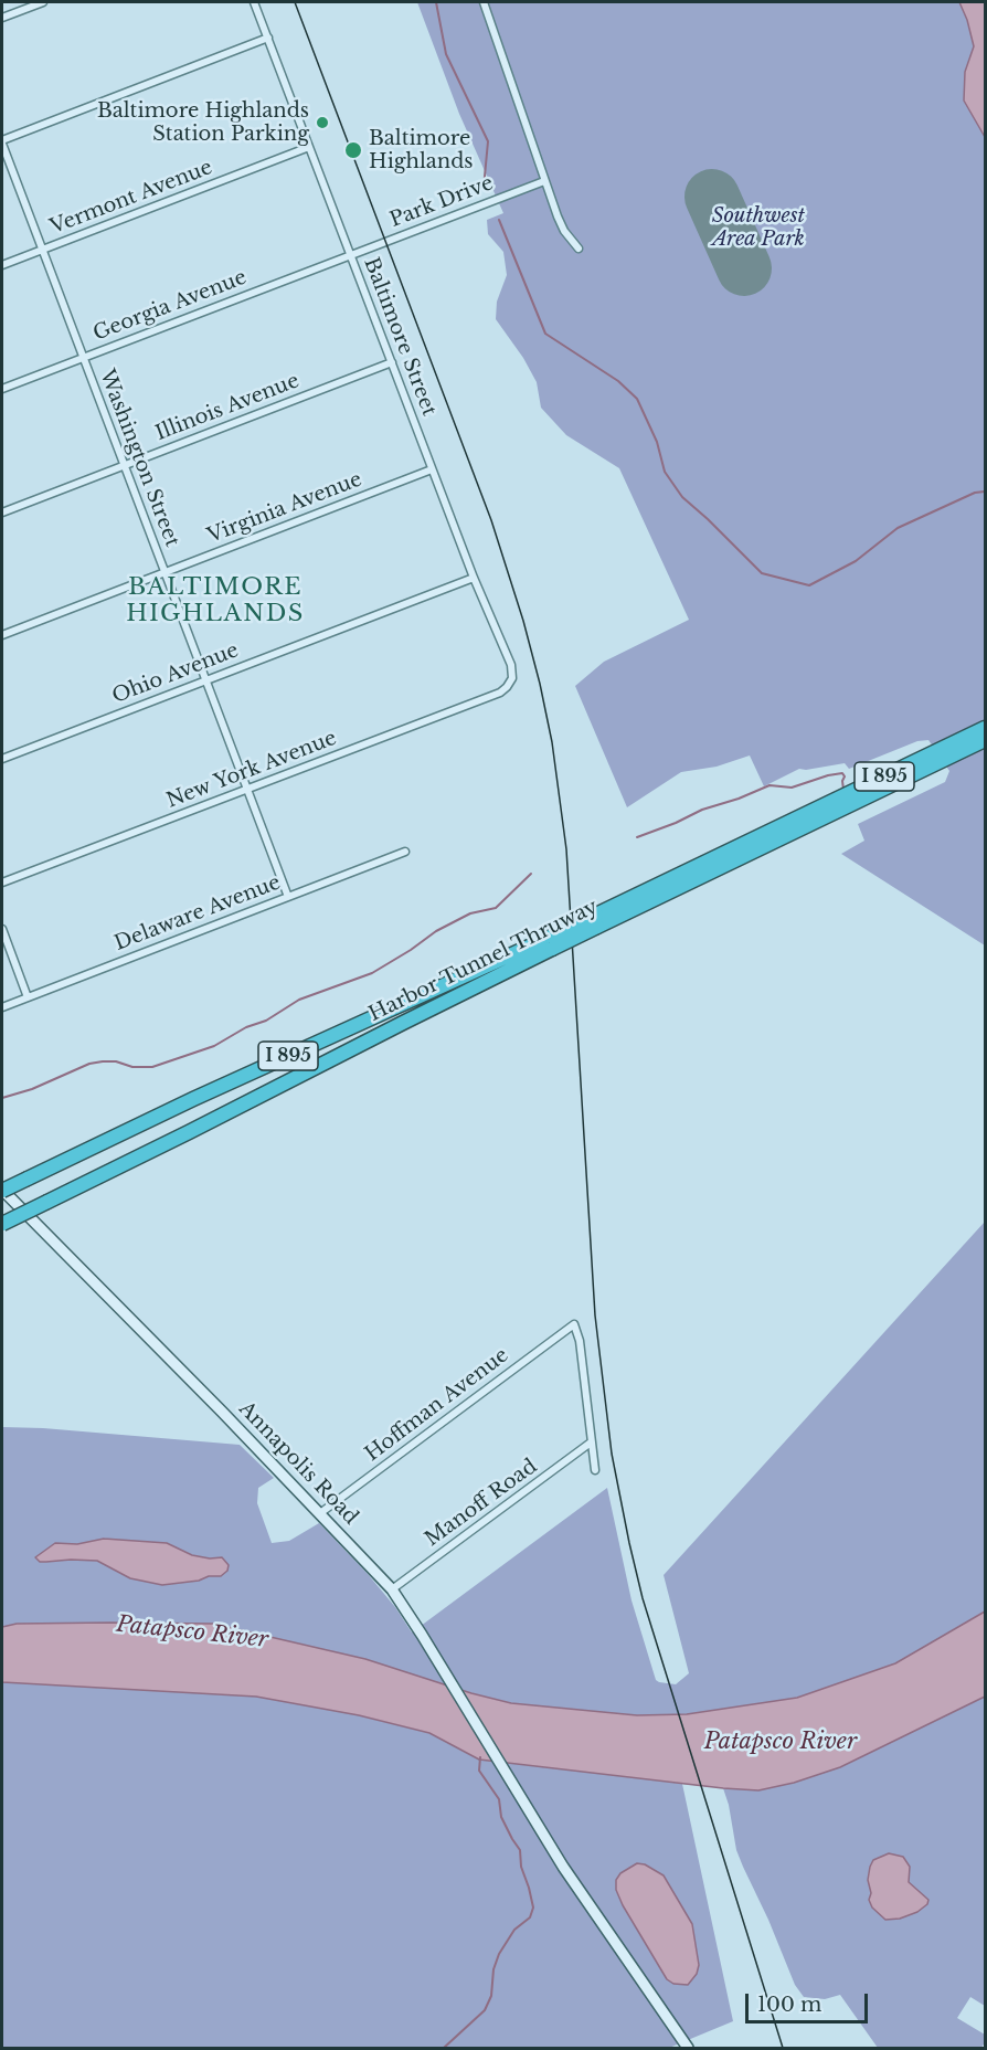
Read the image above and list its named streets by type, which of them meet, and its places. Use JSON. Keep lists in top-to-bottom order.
{
  "streets": {
    "highway": ["I 895", "Harbor Tunnel Thruway"],
    "main road": ["Annapolis Road"],
    "street": [
      "Vermont Avenue",
      "Park Drive",
      "Georgia Avenue",
      "Baltimore Street",
      "Illinois Avenue",
      "Washington Street",
      "Virginia Avenue",
      "Ohio Avenue",
      "New York Avenue",
      "Delaware Avenue",
      "Hoffman Avenue",
      "Manoff Road"
    ]
  },
  "crossings": [
    ["Vermont Avenue", "Baltimore Street"],
    ["Vermont Avenue", "Washington Street"],
    ["Park Drive", "Georgia Avenue"],
    ["Park Drive", "Baltimore Street"],
    ["Georgia Avenue", "Baltimore Street"],
    ["Georgia Avenue", "Washington Street"],
    ["Baltimore Street", "Illinois Avenue"],
    ["Baltimore Street", "Virginia Avenue"],
    ["Baltimore Street", "Ohio Avenue"],
    ["Baltimore Street", "New York Avenue"],
    ["Illinois Avenue", "Washington Street"],
    ["Washington Street", "Virginia Avenue"],
    ["Washington Street", "Ohio Avenue"],
    ["Washington Street", "New York Avenue"],
    ["Washington Street", "Delaware Avenue"],
    ["Harbor Tunnel Thruway", "Annapolis Road"],
    ["Hoffman Avenue", "Annapolis Road"],
    ["Hoffman Avenue", "Manoff Road"],
    ["Annapolis Road", "Manoff Road"]
  ],
  "districts": ["BALTIMORE HIGHLANDS"],
  "water": ["Patapsco River"],
  "parks": ["Southwest Area Park"],
  "places": ["Baltimore Highlands Station Parking", "Baltimore Highlands"],
  "scale_bar": "100 m"
}
